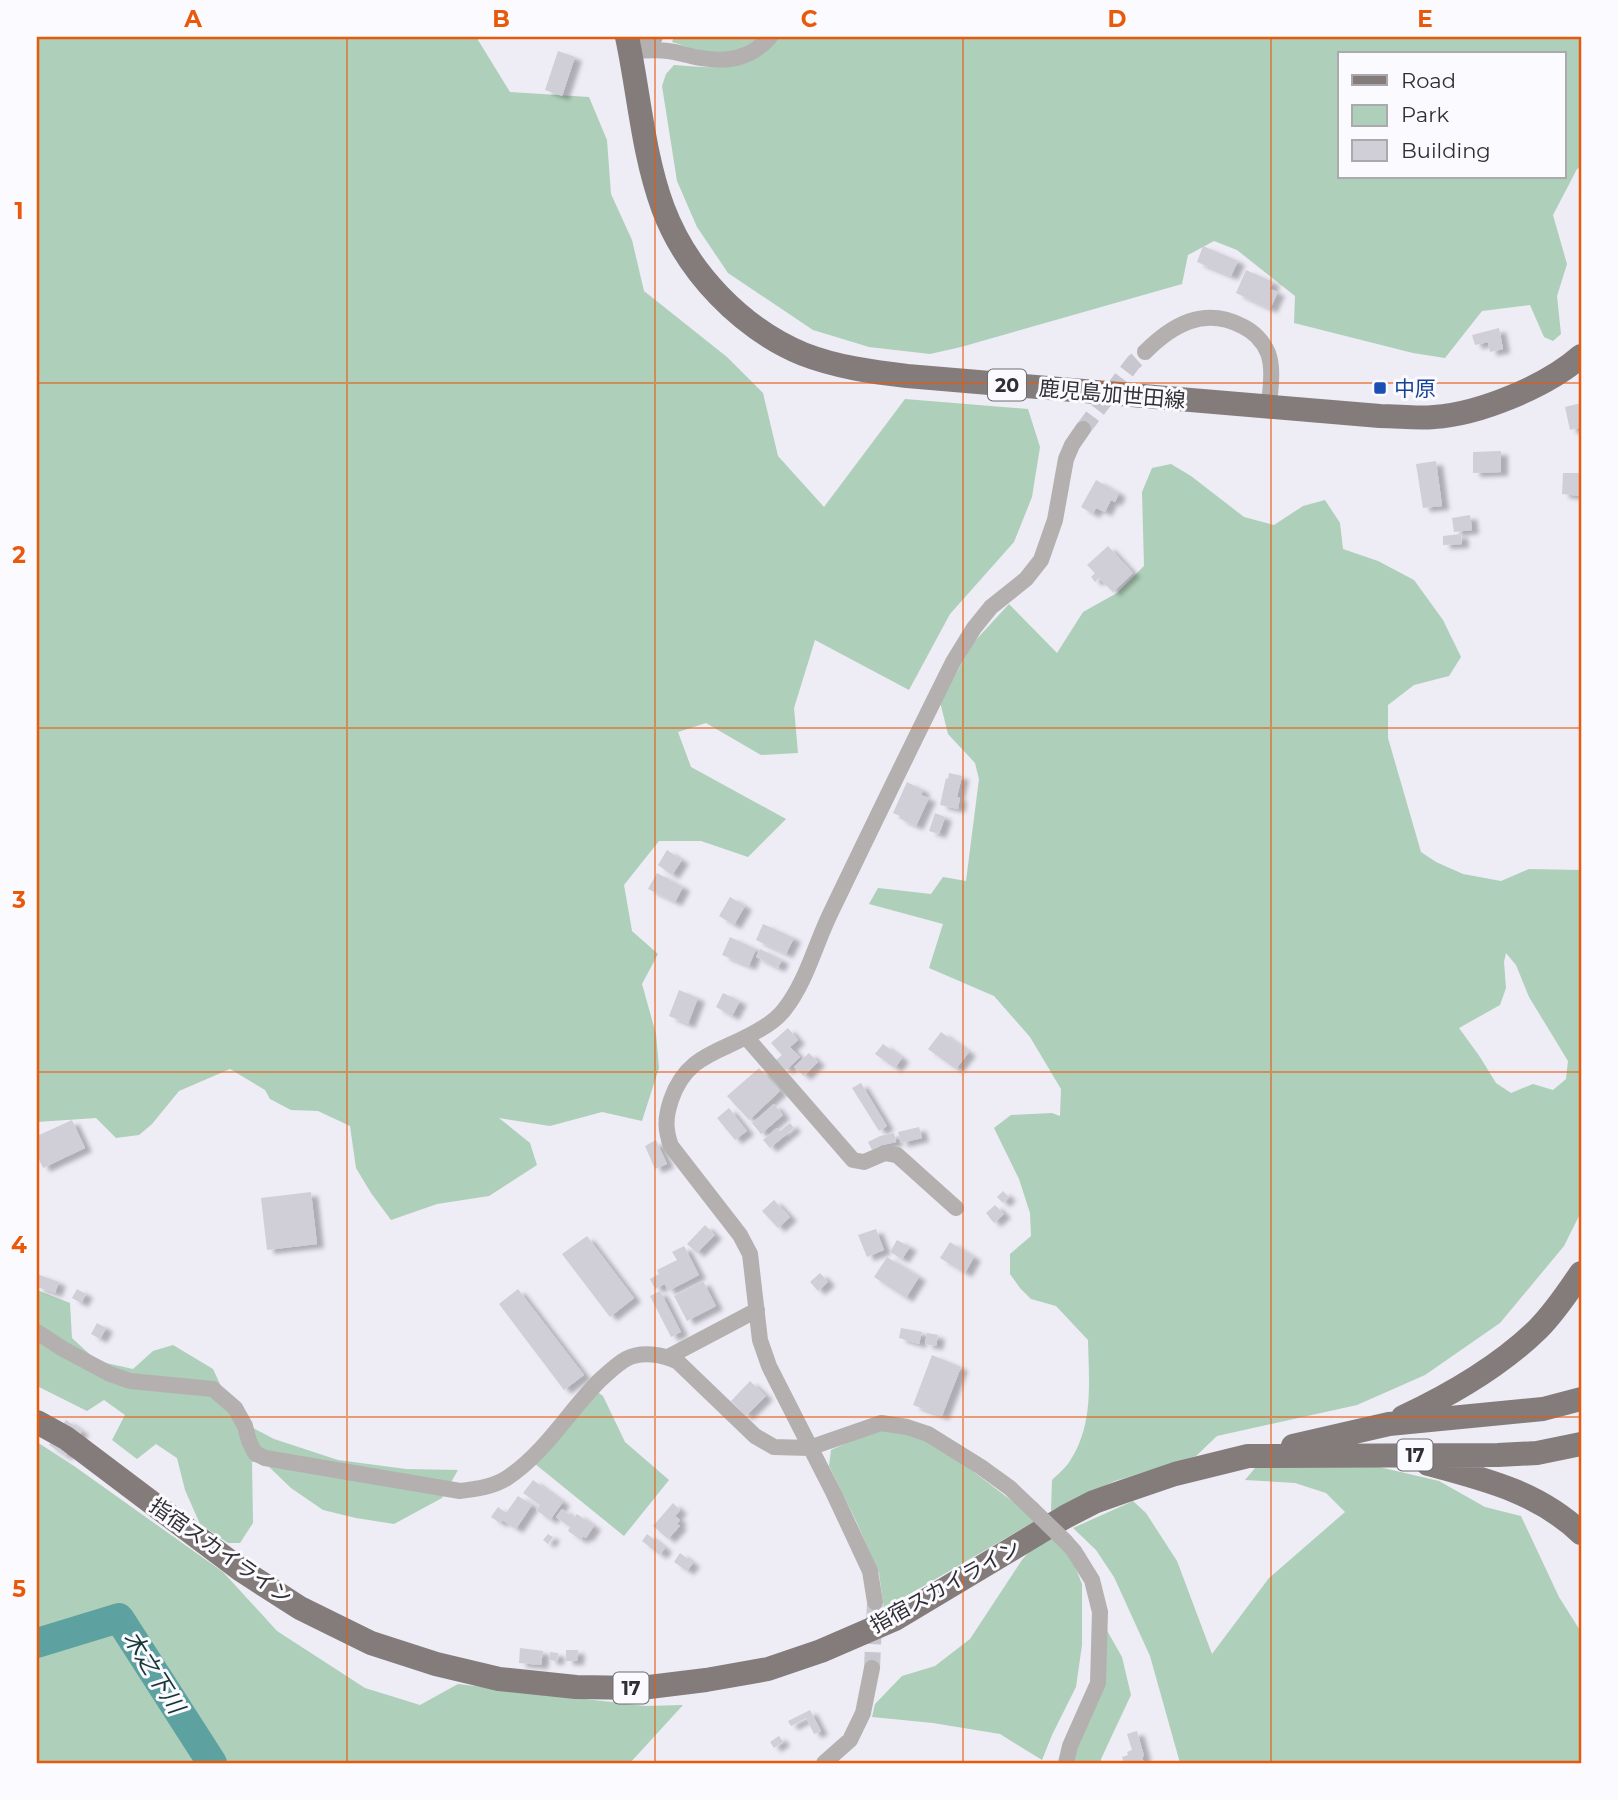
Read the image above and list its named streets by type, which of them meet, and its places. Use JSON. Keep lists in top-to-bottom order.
{
  "streets": {
    "main road": [
      "20",
      "鹿児島加世田線",
      "17",
      "指宿スカイライン"
    ]
  },
  "water": ["木之下川"],
  "places": {
    "transit": ["中原"]
  },
  "legend": ["Road", "Park", "Building"],
  "grid": {
    "columns": [
      "A",
      "B",
      "C",
      "D",
      "E"
    ],
    "rows": [
      "1",
      "2",
      "3",
      "4",
      "5"
    ]
  }
}
